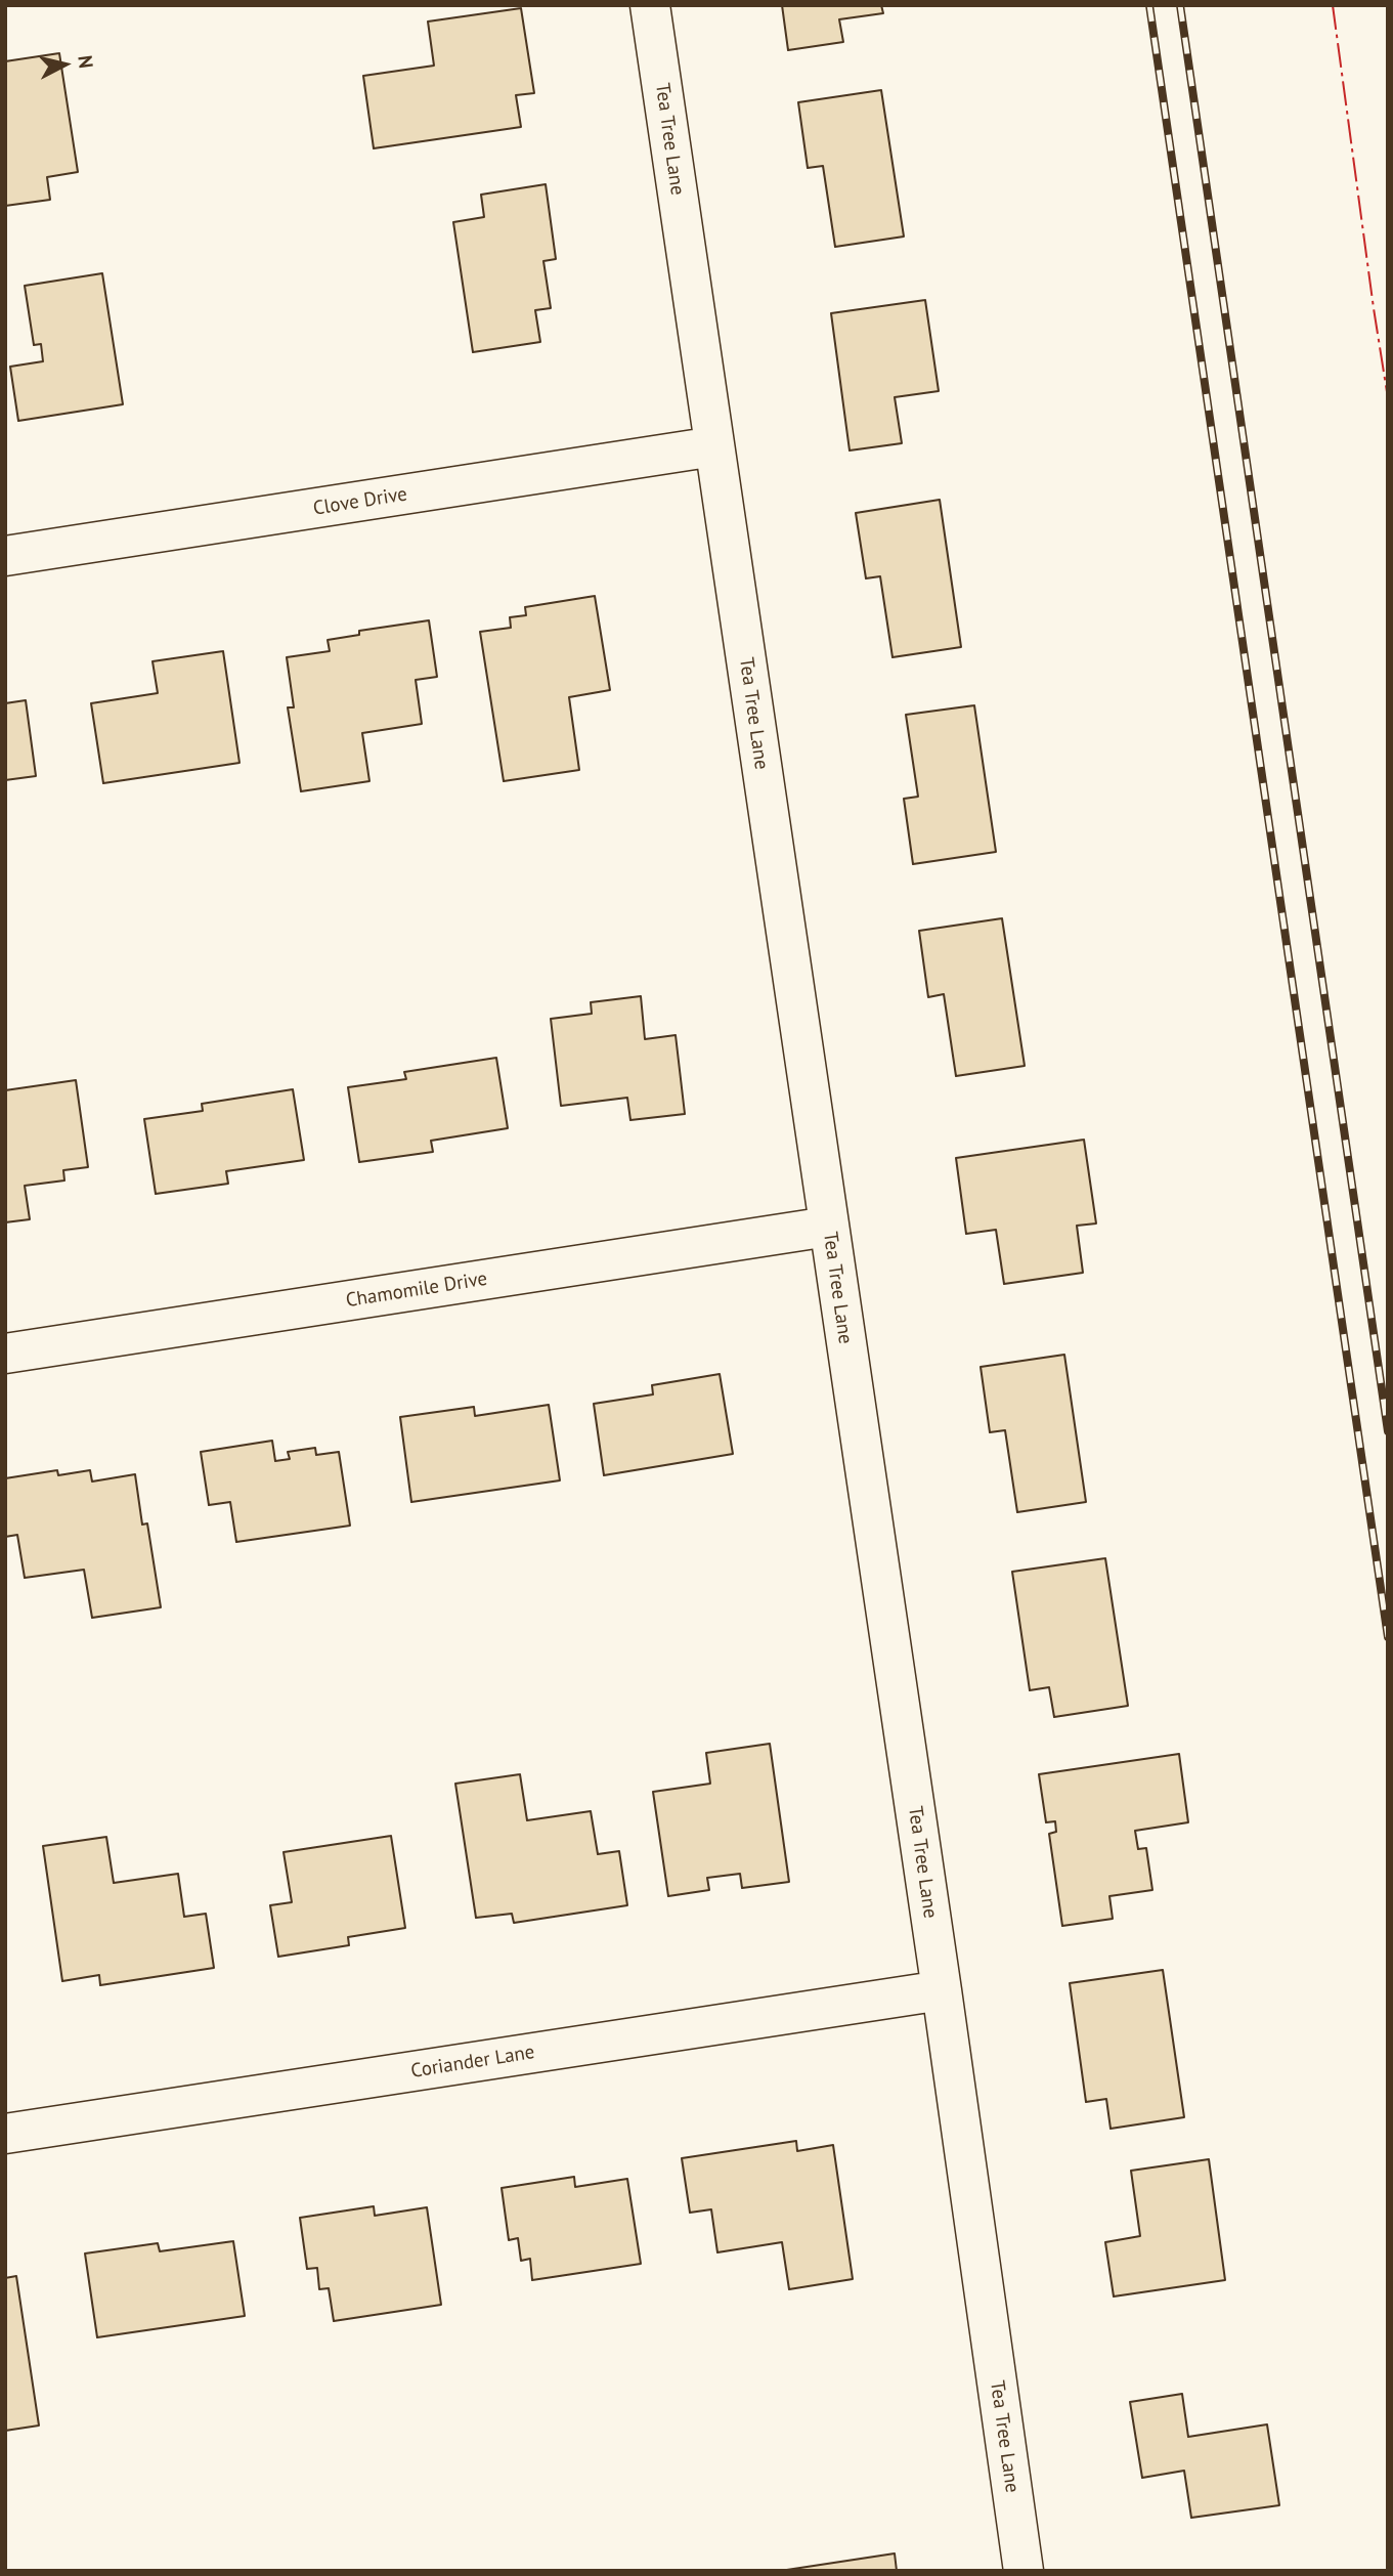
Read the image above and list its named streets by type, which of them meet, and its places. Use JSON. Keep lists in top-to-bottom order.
{
  "streets": {
    "street": [
      "Tea Tree Lane",
      "Clove Drive",
      "Chamomile Drive",
      "Coriander Lane"
    ]
  },
  "crossings": [
    ["Tea Tree Lane", "Clove Drive"],
    ["Tea Tree Lane", "Chamomile Drive"],
    ["Tea Tree Lane", "Coriander Lane"]
  ],
  "north": "right"
}
